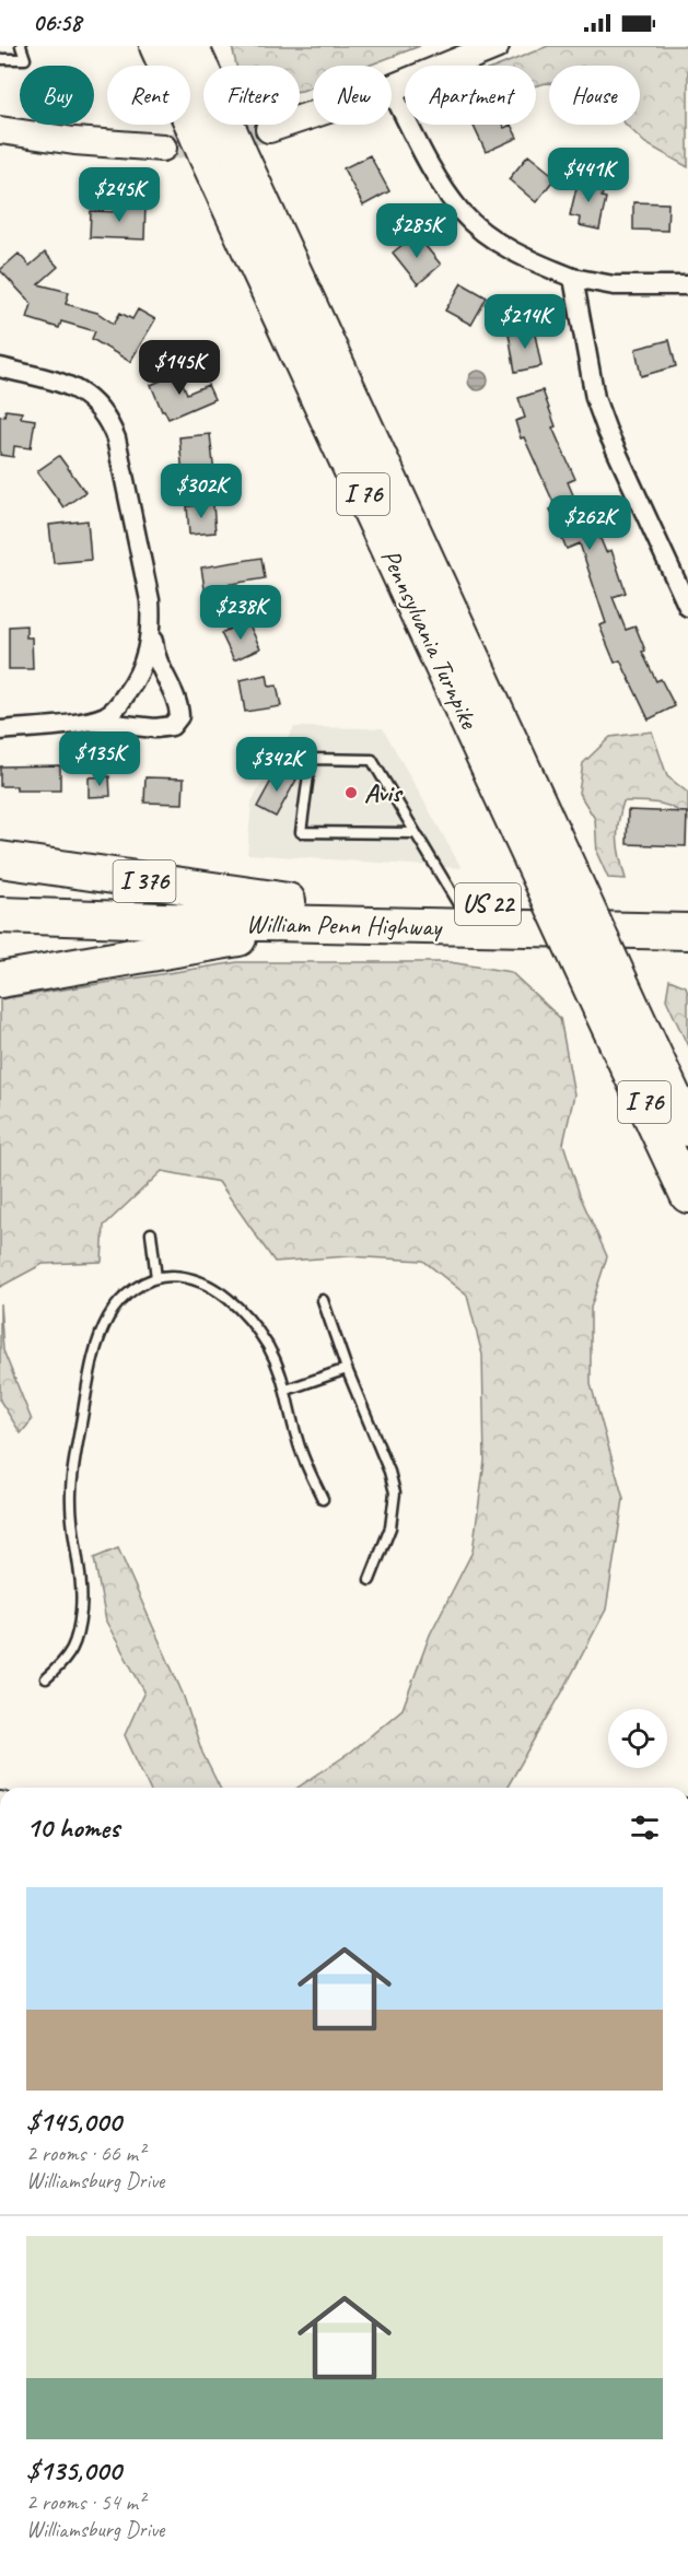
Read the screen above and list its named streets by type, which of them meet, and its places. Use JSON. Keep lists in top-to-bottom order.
{
  "streets": {
    "highway": [
      "I 76",
      "Pennsylvania Turnpike",
      "I 376",
      "US 22",
      "William Penn Highway"
    ]
  },
  "crossings": [
    ["I 376", "William Penn Highway"],
    ["US 22", "William Penn Highway"]
  ],
  "places": ["Avis"],
  "page": {
    "status": "06:58",
    "chip": [
      "Buy",
      "Rent",
      "Filters",
      "New",
      "Apartment",
      "House"
    ],
    "price": [
      "$441K",
      "$245K",
      "$285K",
      "$214K",
      "$145K",
      "$302K",
      "$262K",
      "$238K",
      "$135K",
      "$342K"
    ],
    "heading": "10 homes",
    "list": [
      {
        "name": "$145,000",
        "note": "2 rooms · 66 m² · Williamsburg Drive"
      },
      {
        "name": "$135,000",
        "note": "2 rooms · 54 m² · Williamsburg Drive"
      }
    ]
  }
}
